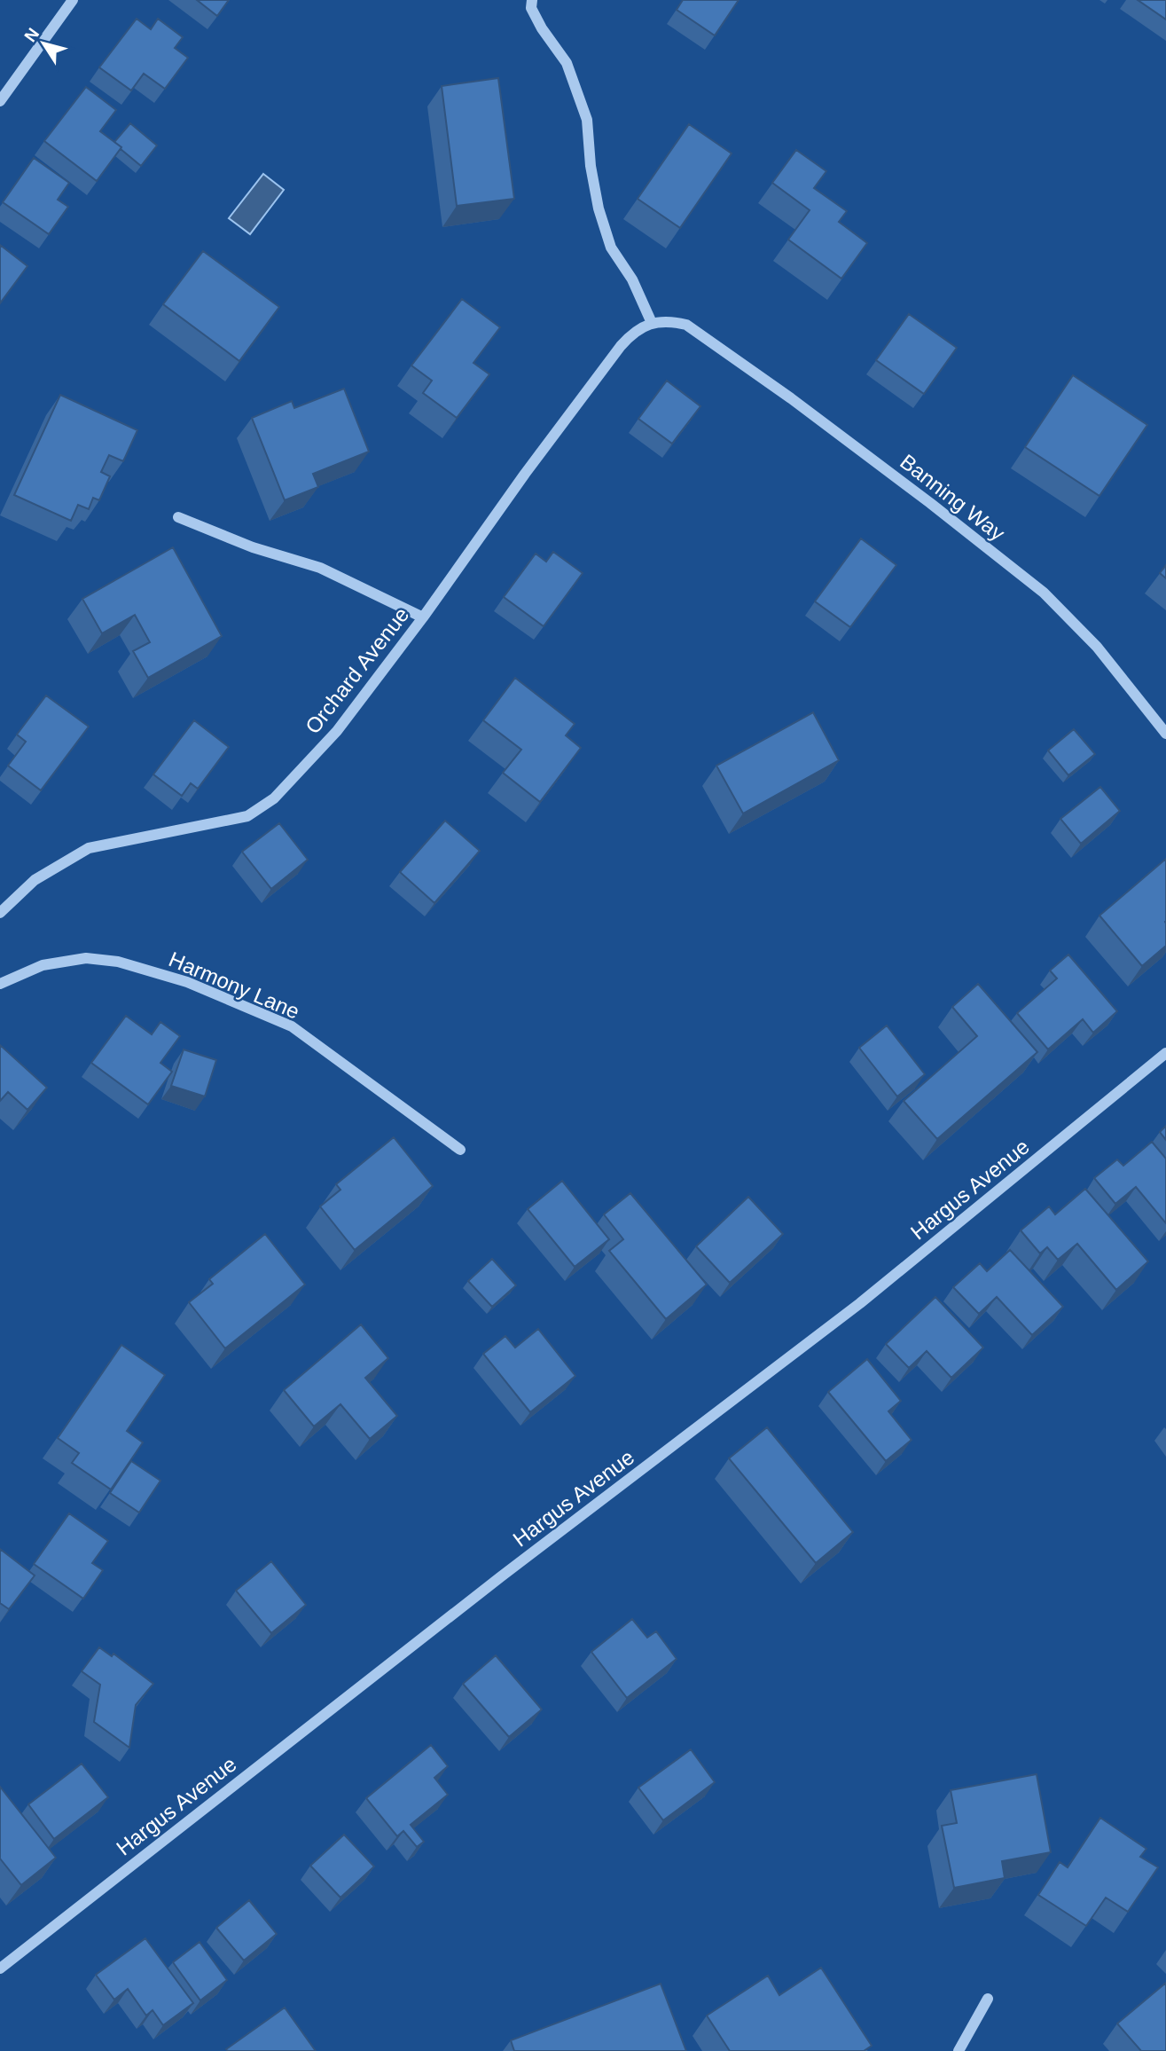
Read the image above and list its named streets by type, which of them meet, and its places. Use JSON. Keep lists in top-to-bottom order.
{
  "streets": {
    "street": [
      "Banning Way",
      "Orchard Avenue",
      "Harmony Lane",
      "Hargus Avenue"
    ]
  },
  "crossings": [
    ["Banning Way", "Orchard Avenue"]
  ],
  "north": "top left"
}
